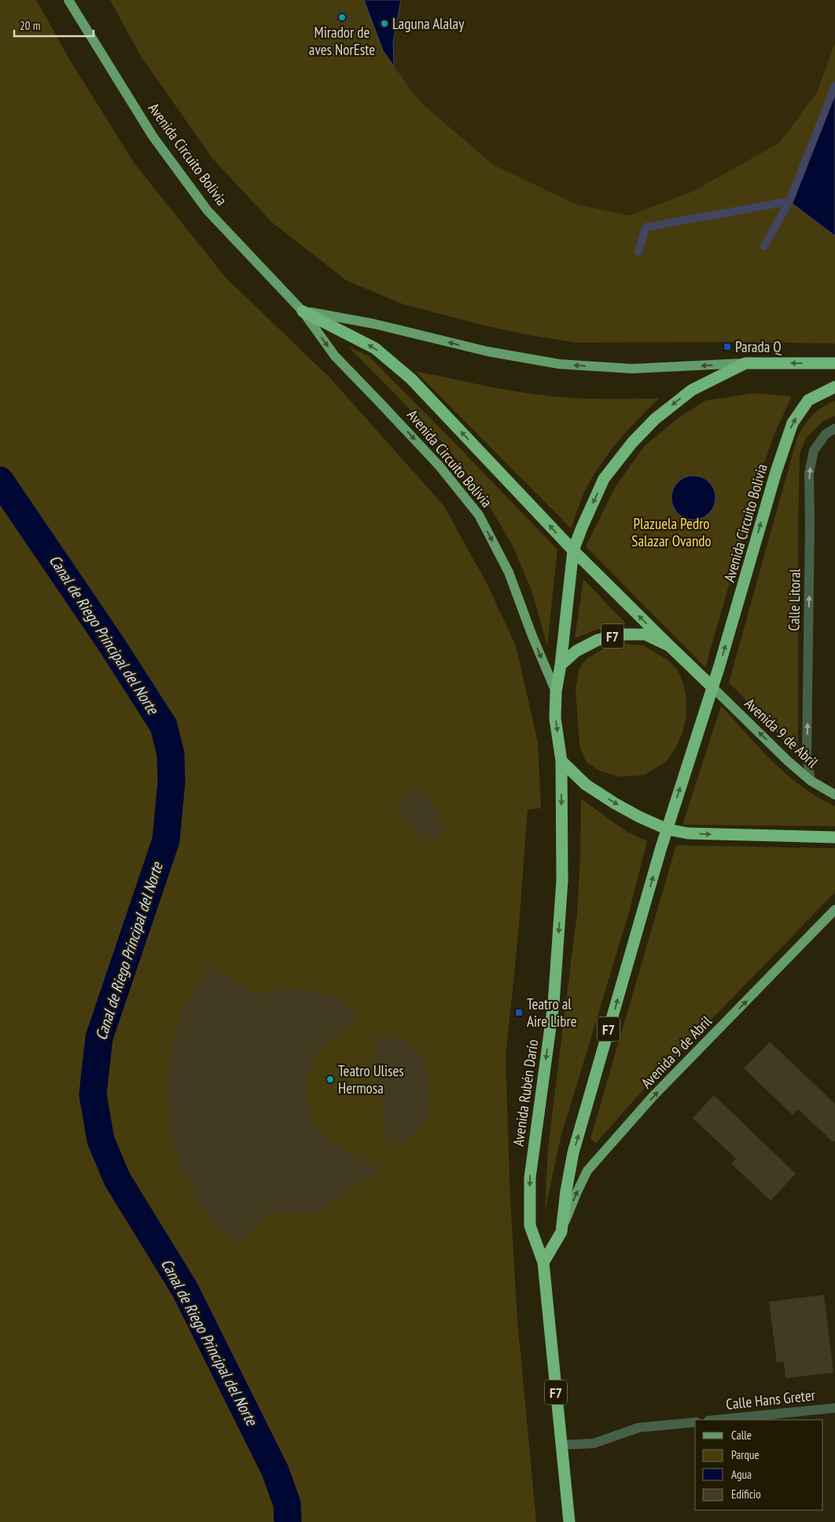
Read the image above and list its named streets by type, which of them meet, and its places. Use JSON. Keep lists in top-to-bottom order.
{
  "streets": {
    "highway": ["Avenida Circuito Bolivia", "F7", "Avenida Rubén Darío"],
    "main road": ["Avenida 9 de Abril"],
    "street": ["Calle Litoral", "Calle Hans Greter"]
  },
  "crossings": [
    ["Avenida Circuito Bolivia", "F7"],
    ["Avenida Circuito Bolivia", "Avenida 9 de Abril"],
    ["Calle Litoral", "Avenida 9 de Abril"],
    ["F7", "Avenida 9 de Abril"],
    ["F7", "Avenida Rubén Darío"]
  ],
  "one_way": ["Calle Litoral", "Avenida 9 de Abril"],
  "water": ["Canal de Riego Principal del Norte"],
  "parks": ["Plazuela Pedro Salazar Ovando"],
  "places": {
    "other": ["Mirador de aves NorEste", "Laguna Alalay", "Teatro Ulises Hermosa"],
    "transit": ["Parada Q", "Teatro al Aire Libre"]
  },
  "legend": [
    "Calle",
    "Parque",
    "Agua",
    "Edificio"
  ],
  "scale_bar": "20 m"
}
